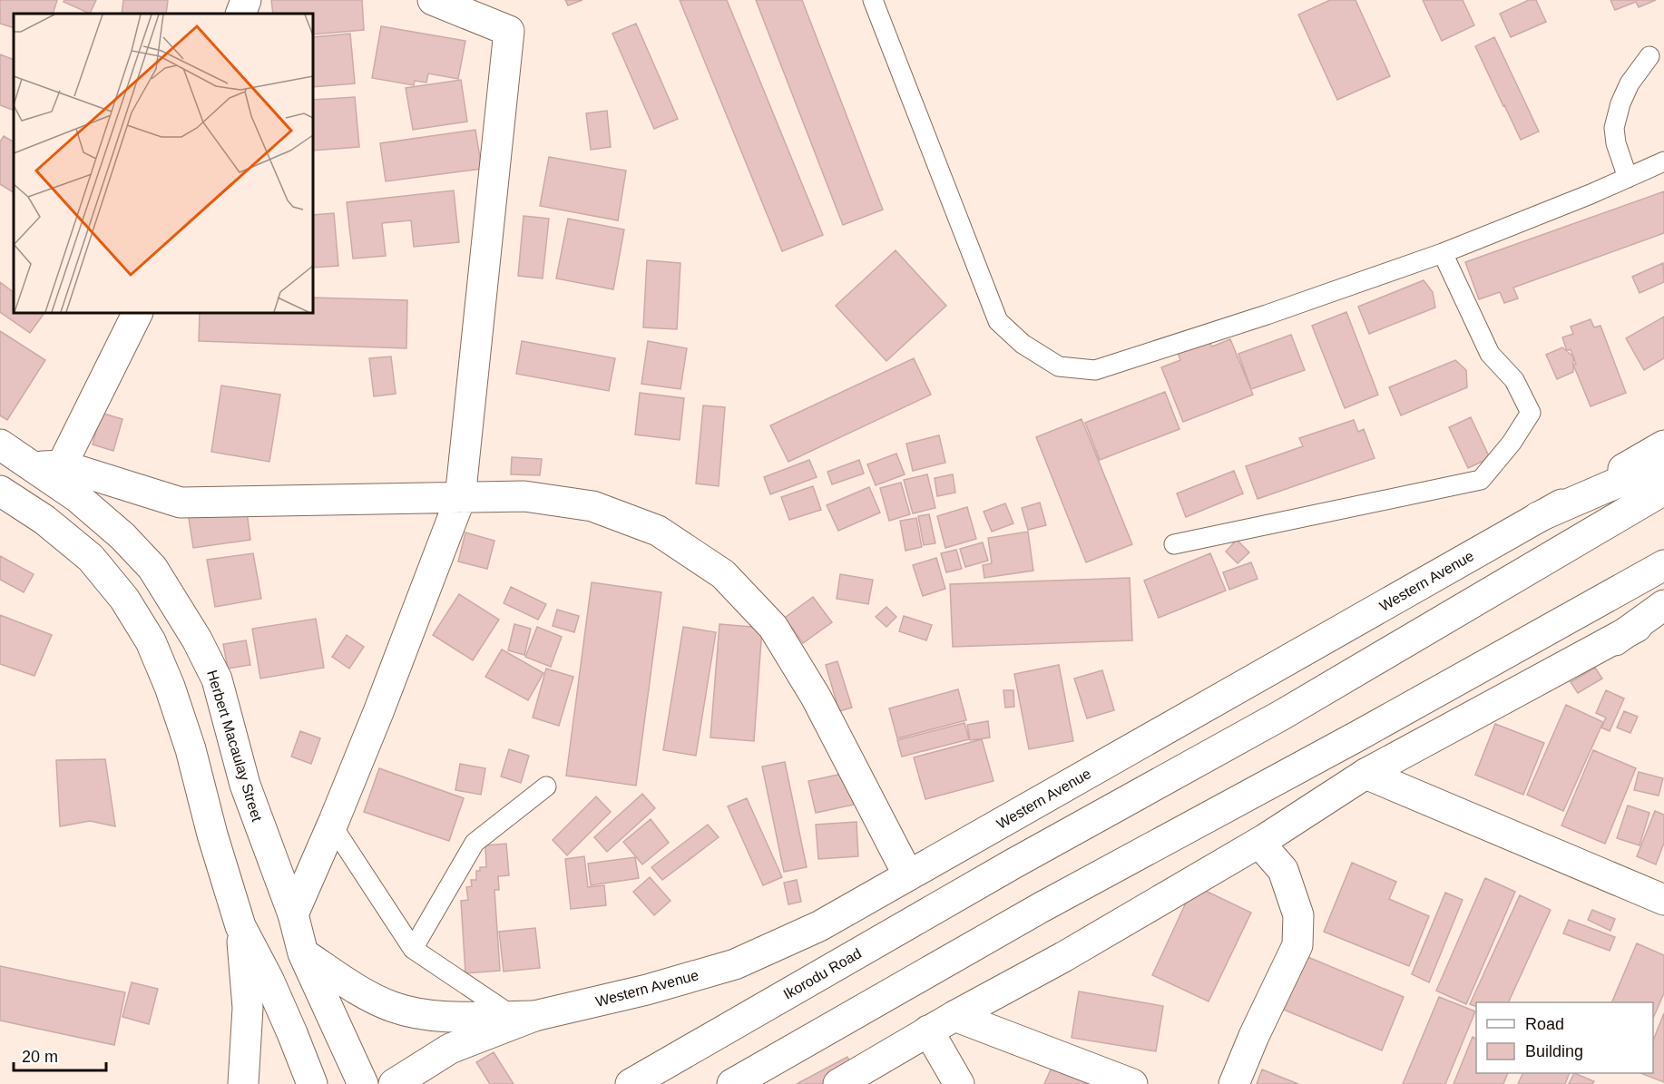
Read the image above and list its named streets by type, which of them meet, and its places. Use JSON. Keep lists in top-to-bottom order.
{
  "streets": {
    "main road": ["Western Avenue", "Herbert Macaulay Street", "Ikorodu Road"]
  },
  "legend": ["Road", "Building"],
  "scale_bar": "20 m"
}
